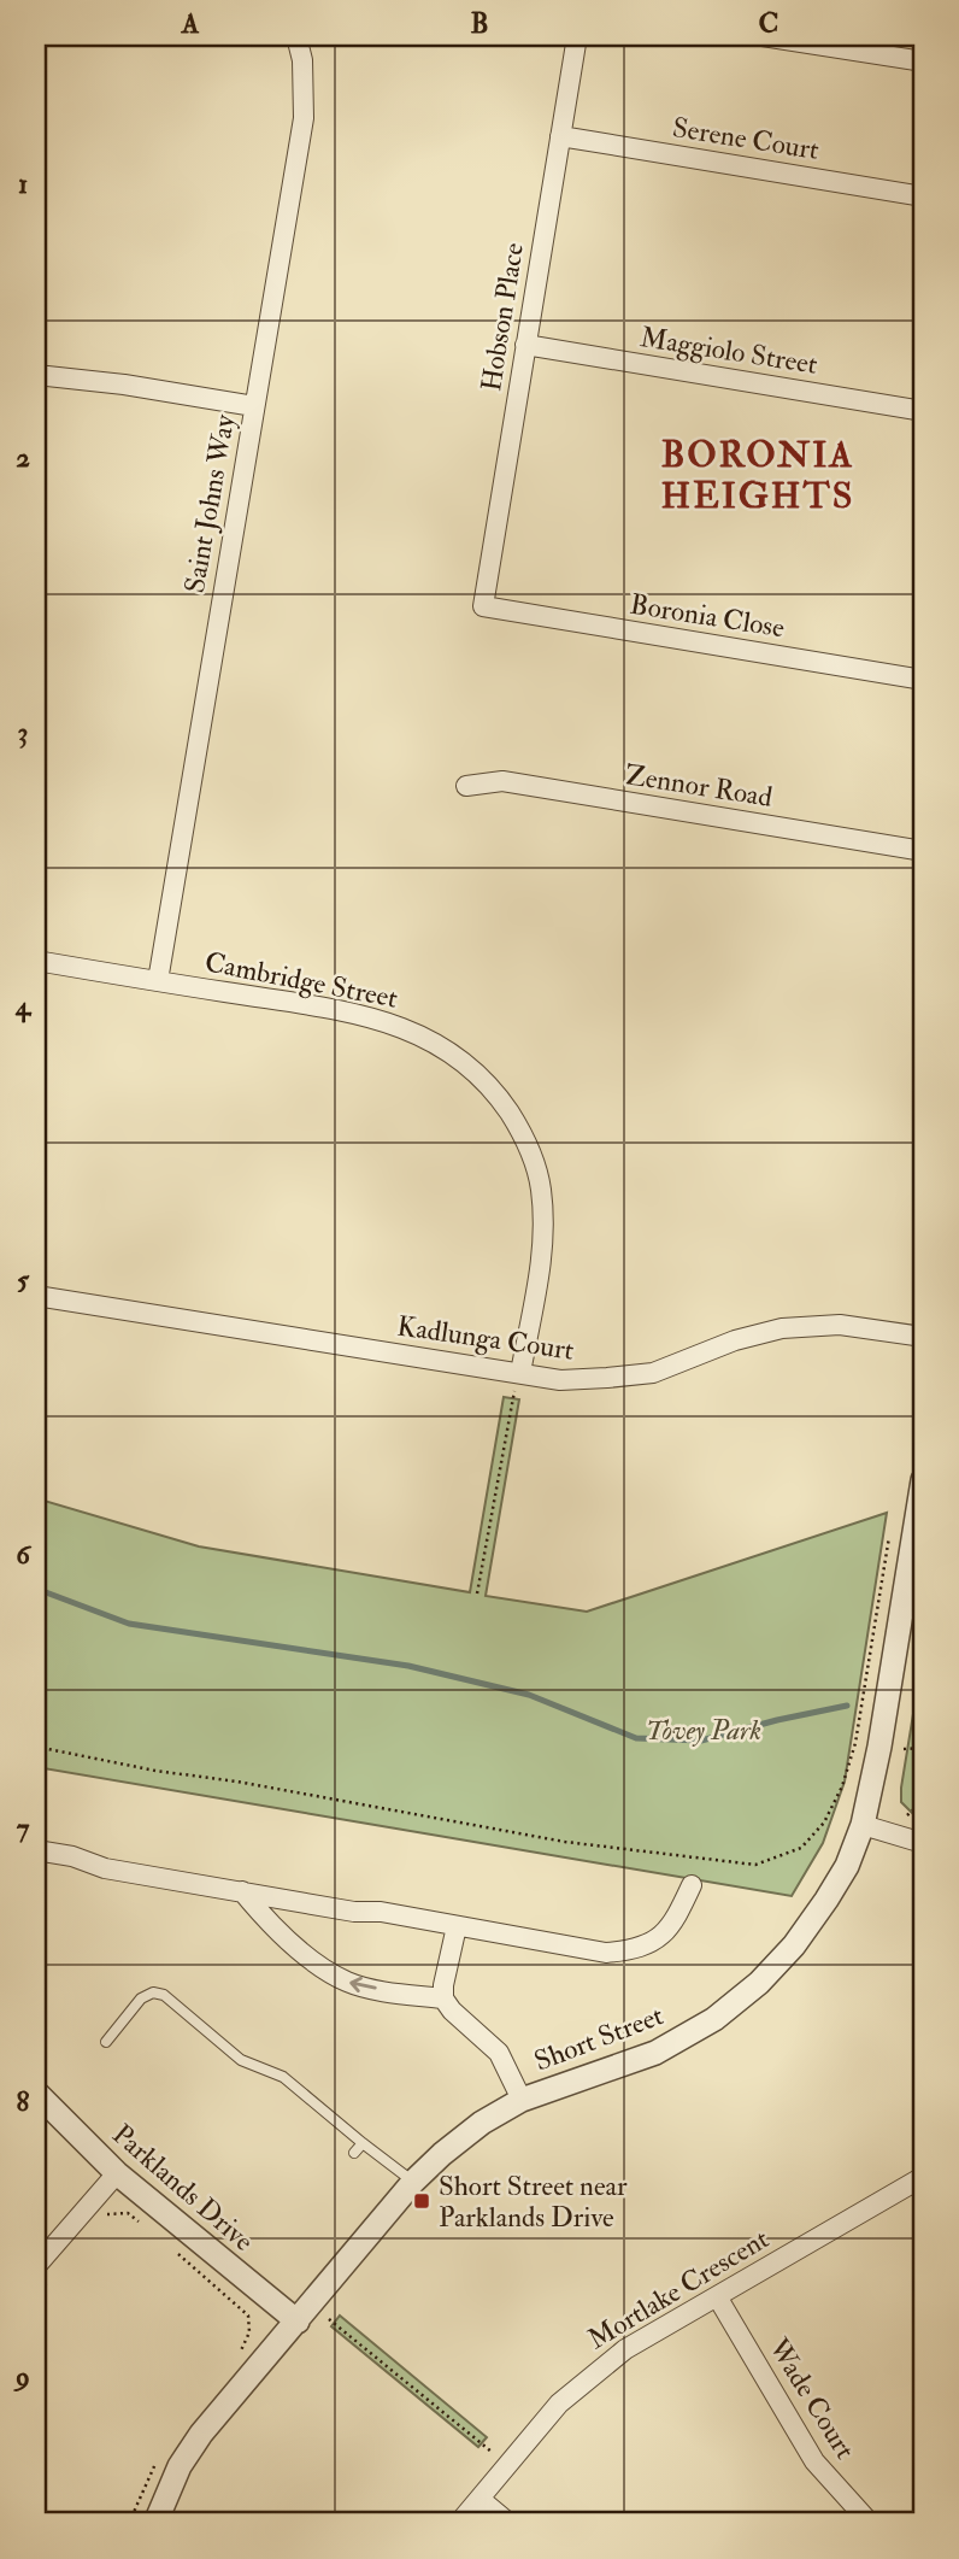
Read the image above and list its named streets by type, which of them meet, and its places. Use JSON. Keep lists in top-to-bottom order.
{
  "streets": {
    "street": [
      "Serene Court",
      "Hobson Place",
      "Maggiolo Street",
      "Saint Johns Way",
      "Boronia Close",
      "Zennor Road",
      "Cambridge Street",
      "Kadlunga Court",
      "Short Street",
      "Parklands Drive",
      "Mortlake Crescent",
      "Wade Court"
    ]
  },
  "crossings": [
    ["Serene Court", "Hobson Place"],
    ["Hobson Place", "Maggiolo Street"],
    ["Hobson Place", "Boronia Close"],
    ["Saint Johns Way", "Cambridge Street"],
    ["Cambridge Street", "Kadlunga Court"],
    ["Short Street", "Parklands Drive"],
    ["Mortlake Crescent", "Wade Court"]
  ],
  "districts": ["BORONIA HEIGHTS"],
  "parks": ["Tovey Park"],
  "places": {
    "transit": ["Short Street near Parklands Drive"]
  },
  "grid": {
    "columns": ["A", "B", "C"],
    "rows": [
      "1",
      "2",
      "3",
      "4",
      "5",
      "6",
      "7",
      "8",
      "9"
    ]
  }
}
